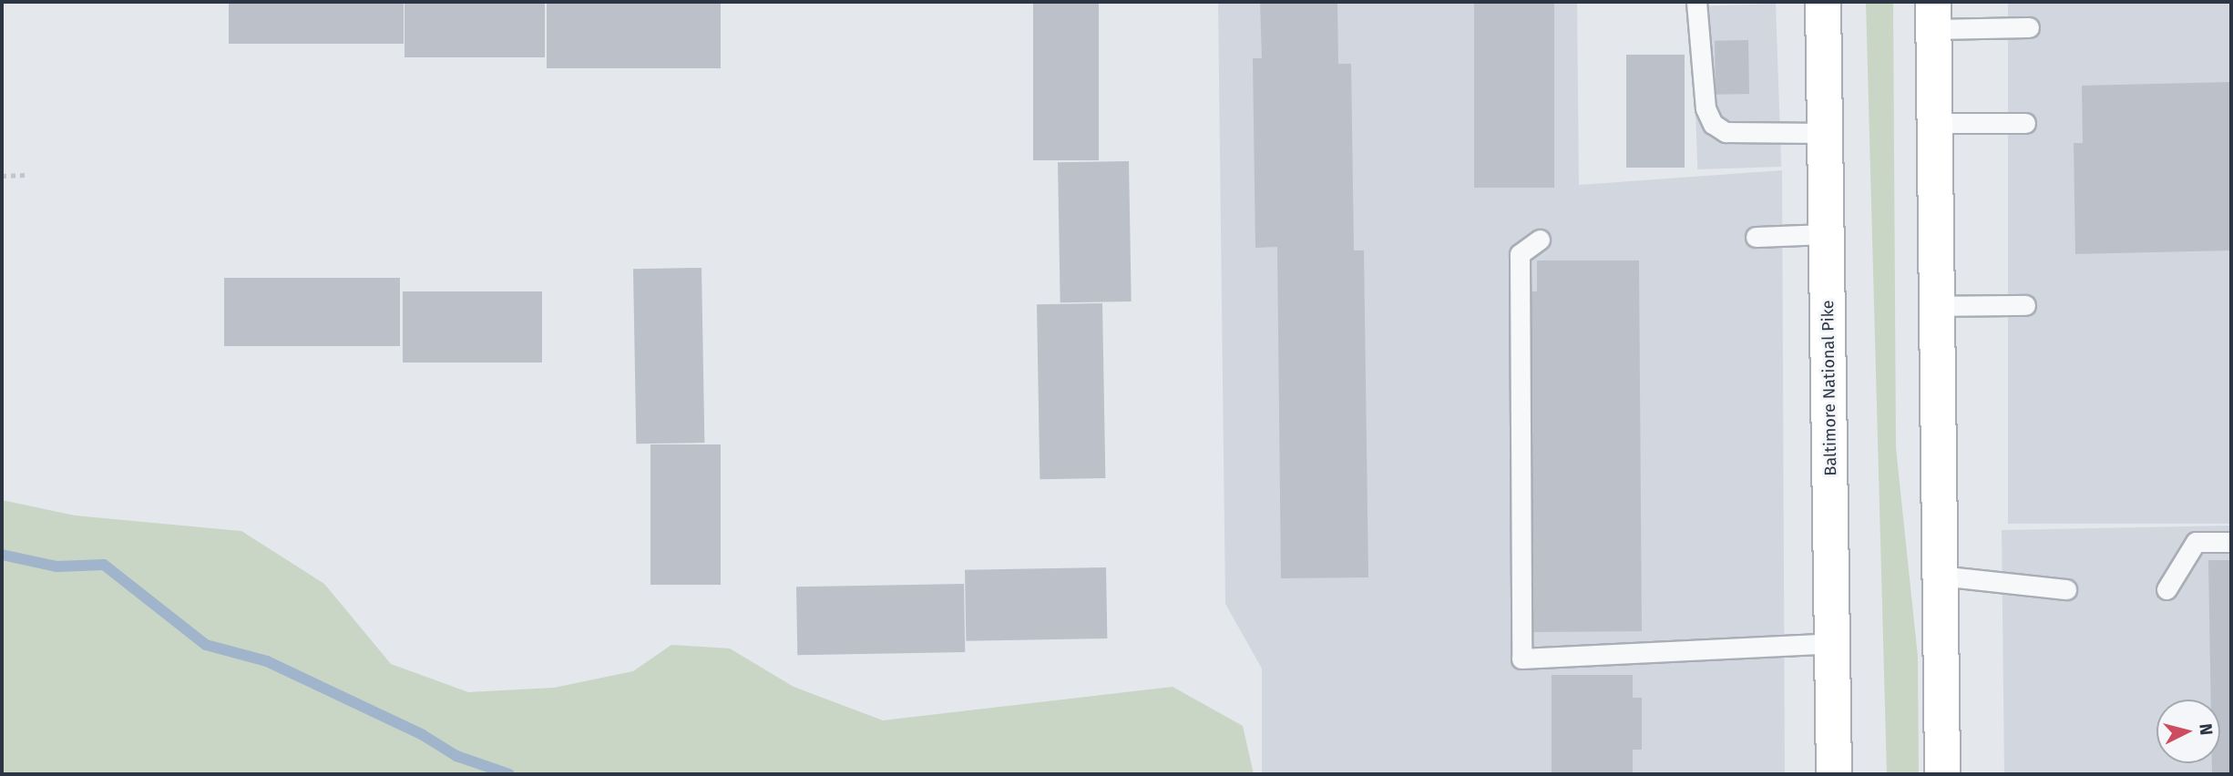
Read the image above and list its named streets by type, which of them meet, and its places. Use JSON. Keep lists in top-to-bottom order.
{
  "streets": {
    "main road": ["Baltimore National Pike"]
  },
  "north": "right"
}
